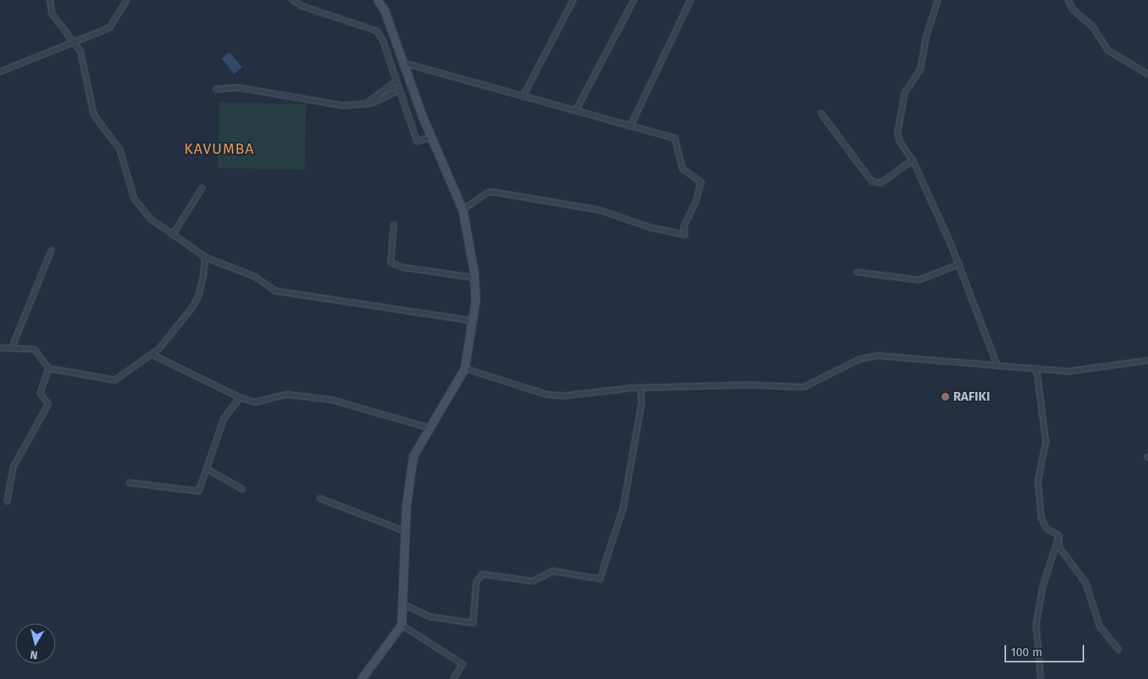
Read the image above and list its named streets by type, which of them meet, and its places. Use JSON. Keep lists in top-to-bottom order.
{
  "districts": ["KAVUMBA"],
  "places": ["RAFIKI"],
  "scale_bar": "100 m",
  "north": "bottom"
}
